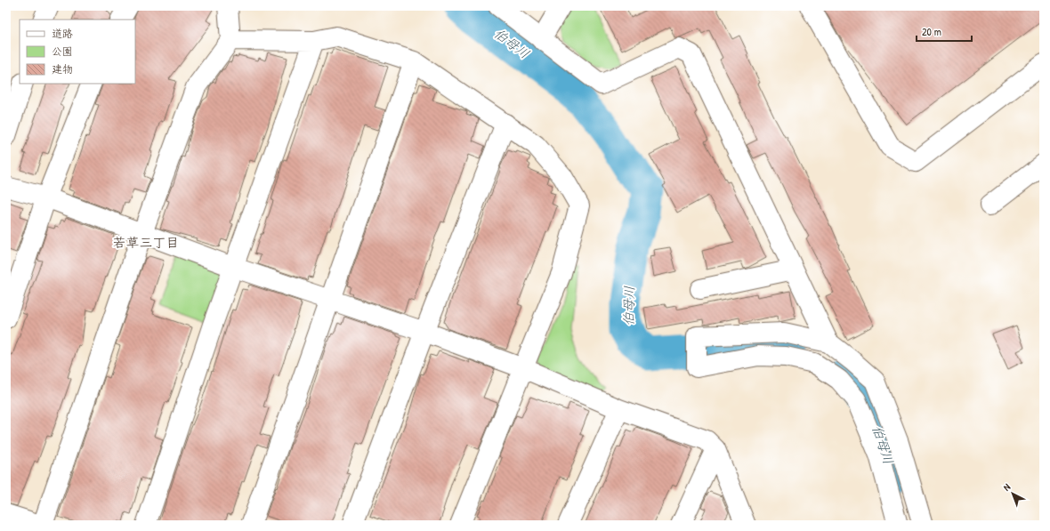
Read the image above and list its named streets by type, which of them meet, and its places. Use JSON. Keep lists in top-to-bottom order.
{
  "districts": ["若草三丁目"],
  "water": ["伯母川"],
  "legend": ["道路", "公園", "建物"],
  "scale_bar": "20 m",
  "north": "top left"
}
